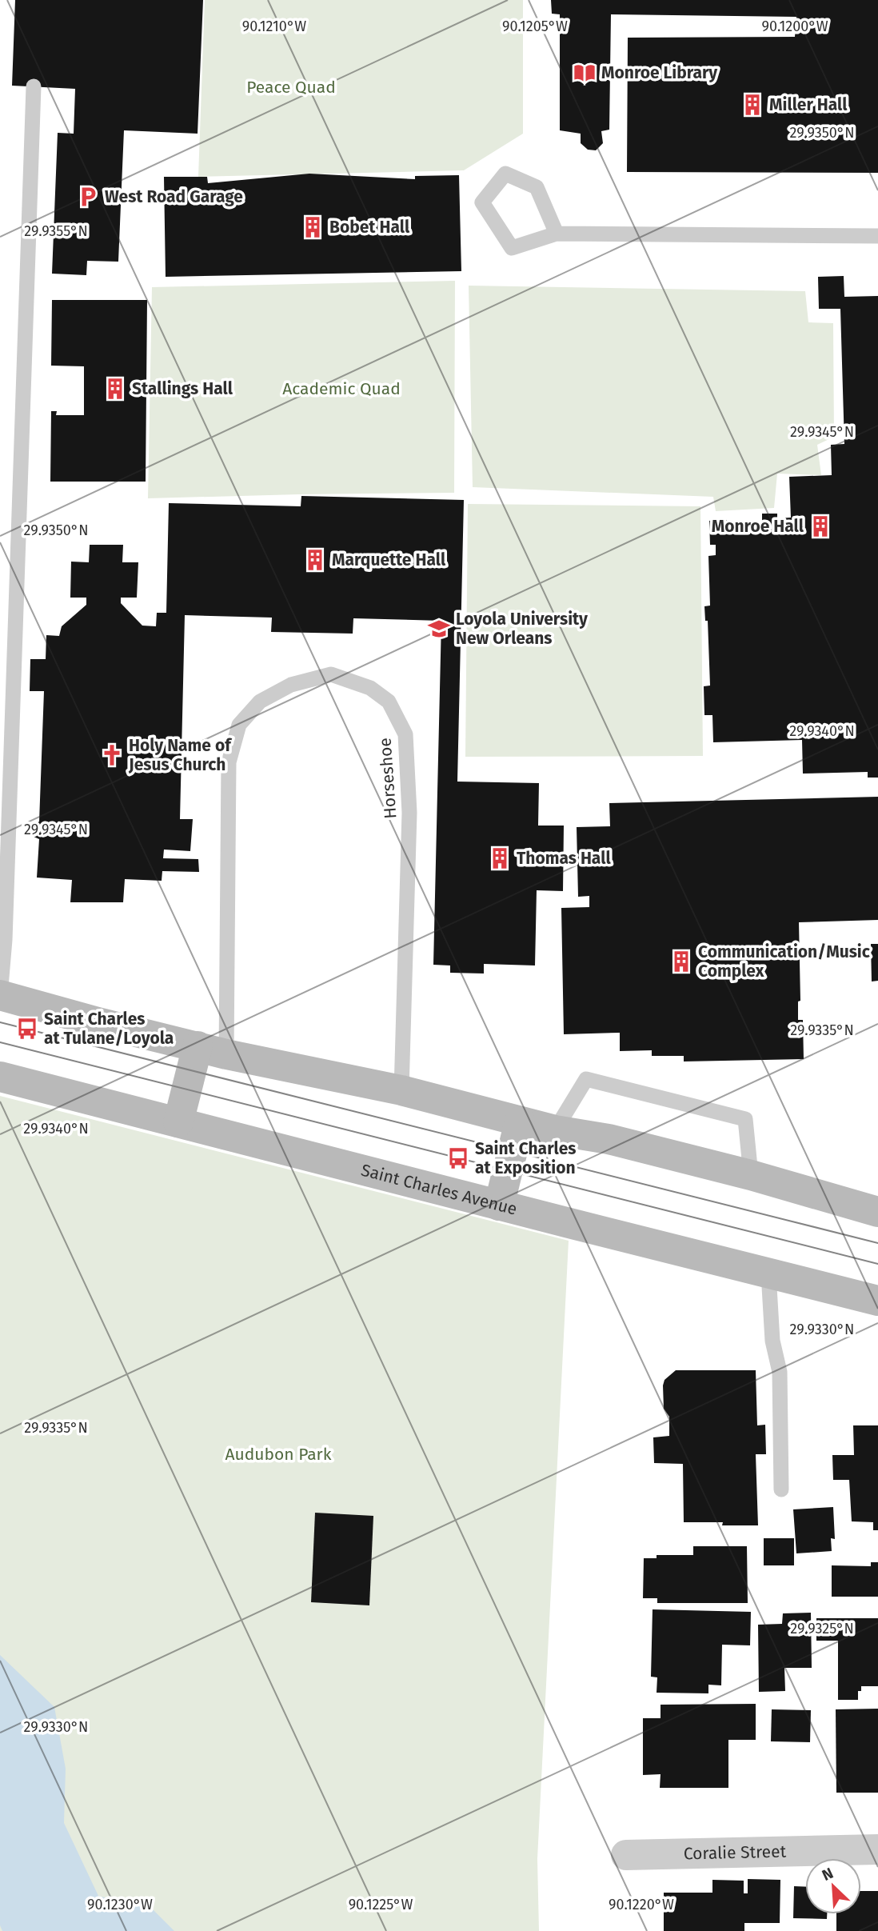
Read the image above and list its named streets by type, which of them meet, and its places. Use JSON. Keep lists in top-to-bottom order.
{
  "streets": {
    "main road": ["Saint Charles Avenue"],
    "street": ["Coralie Street"],
    "lane": ["Horseshoe"]
  },
  "parks": ["Peace Quad", "Academic Quad", "Audubon Park"],
  "places": {
    "library": ["Monroe Library"],
    "building": [
      "Miller Hall",
      "Bobet Hall",
      "Stallings Hall",
      "Monroe Hall",
      "Marquette Hall",
      "Thomas Hall",
      "Communication/Music Complex"
    ],
    "parking": ["West Road Garage"],
    "school or university": ["Loyola University New Orleans"],
    "church": ["Holy Name of Jesus Church"],
    "bus stop": ["Saint Charles at Tulane/Loyola", "Saint Charles at Exposition"]
  },
  "north": "top left",
  "coordinates": [
    "90.1210°W",
    "90.1205°W",
    "90.1200°W",
    "29.9350°N",
    "29.9355°N",
    "29.9345°N",
    "29.9340°N",
    "29.9335°N",
    "29.9330°N",
    "29.9325°N",
    "90.1230°W",
    "90.1225°W",
    "90.1220°W"
  ]
}
